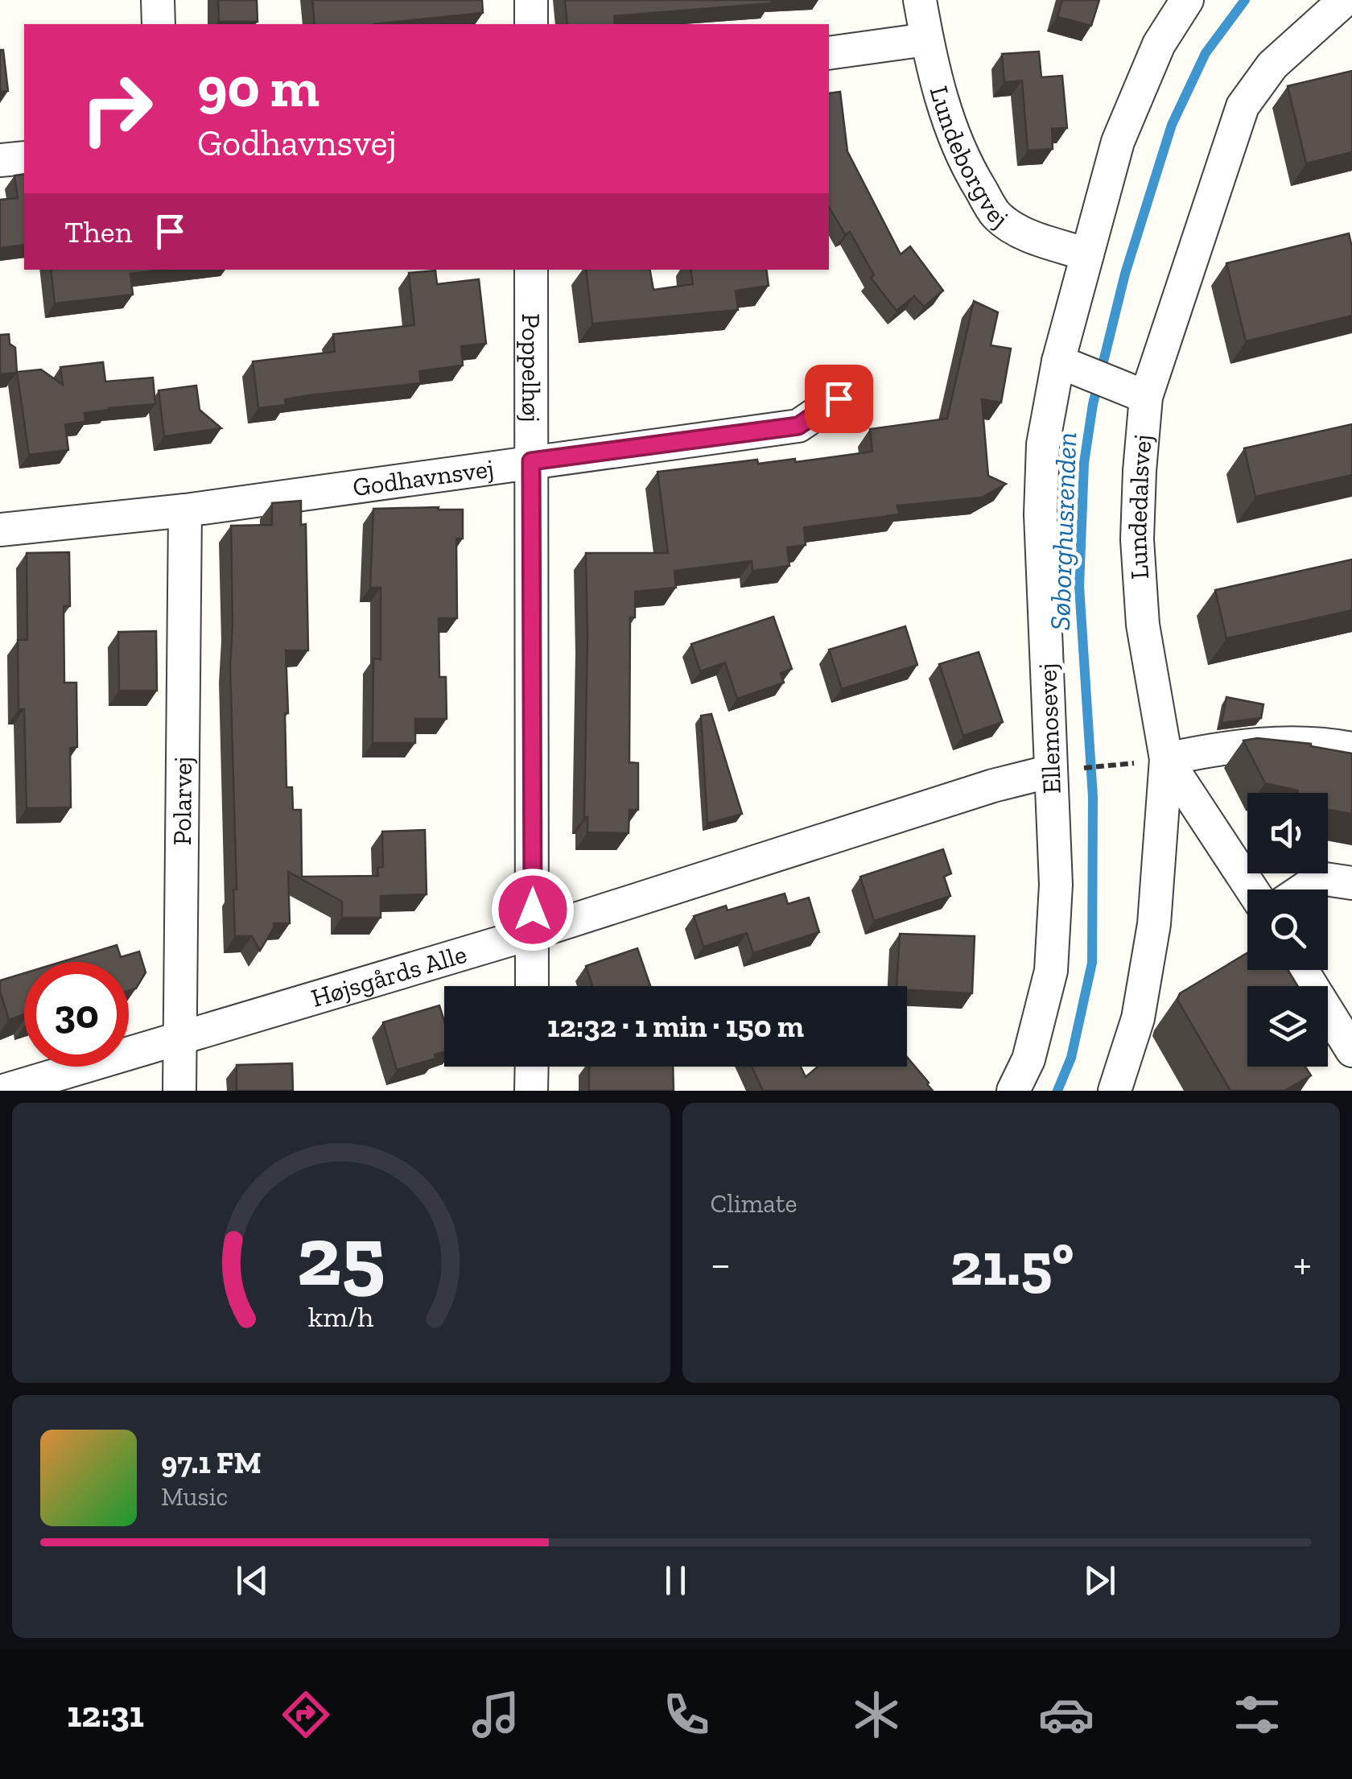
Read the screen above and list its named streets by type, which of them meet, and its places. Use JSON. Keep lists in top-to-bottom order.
{
  "streets": {
    "street": [
      "Lundeborgvej",
      "Poppelhøj",
      "Godhavnsvej",
      "Lundedalsvej",
      "Ellemosevej",
      "Polarvej",
      "Højsgårds Alle"
    ]
  },
  "crossings": [
    ["Poppelhøj", "Godhavnsvej"],
    ["Poppelhøj", "Højsgårds Alle"],
    ["Godhavnsvej", "Polarvej"],
    ["Lundedalsvej", "Ellemosevej"],
    ["Ellemosevej", "Højsgårds Alle"],
    ["Polarvej", "Højsgårds Alle"]
  ],
  "water": ["Søborghusrenden"],
  "page": {
    "turn": ["90 m", "Godhavnsvej"],
    "then": "Then",
    "limit": "30",
    "trip": "12:32 · 1 min · 150 m",
    "tile": "Climate",
    "heat": ["−", "21.5°", "+"],
    "song": ["97.1 FM", "Music"],
    "tabs": "12:31",
    "gauge": ["25", "km/h"]
  }
}
